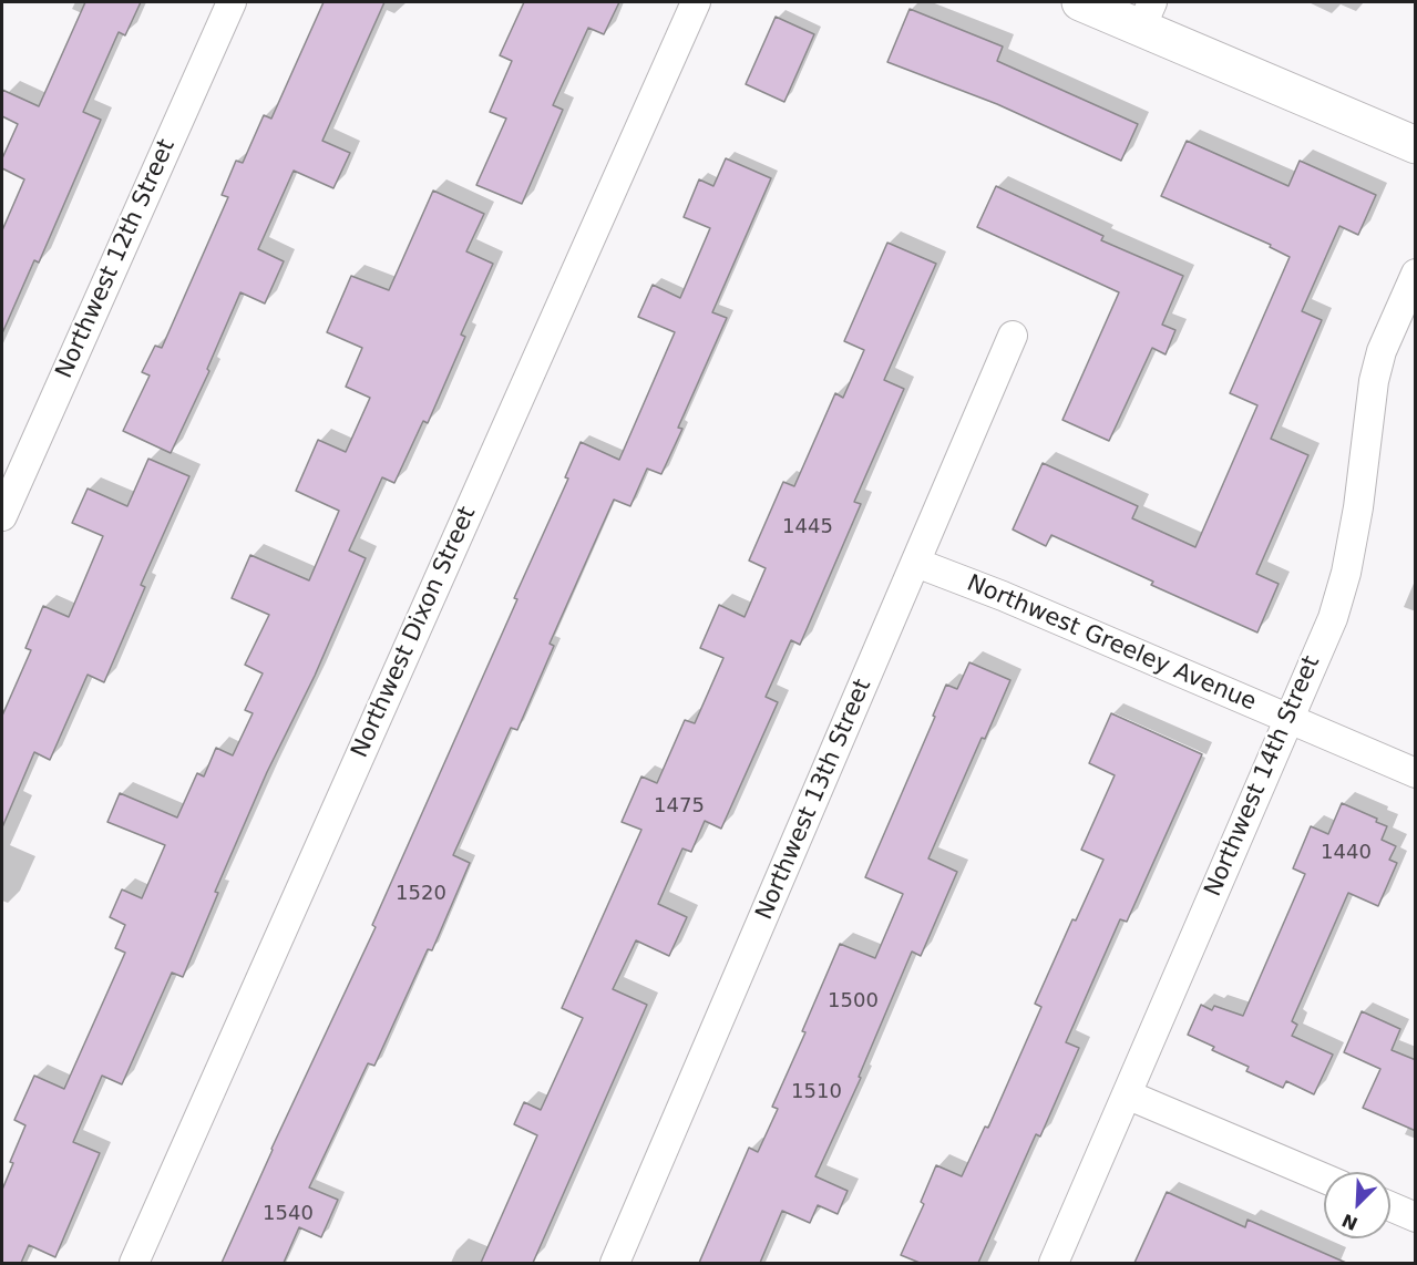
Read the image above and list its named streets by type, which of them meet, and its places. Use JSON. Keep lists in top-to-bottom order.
{
  "streets": {
    "street": [
      "Northwest 12th Street",
      "Northwest Dixon Street",
      "Northwest Greeley Avenue",
      "Northwest 14th Street",
      "Northwest 13th Street"
    ]
  },
  "crossings": [
    ["Northwest Greeley Avenue", "Northwest 14th Street"],
    ["Northwest Greeley Avenue", "Northwest 13th Street"]
  ],
  "house_numbers": [
    "1445",
    "1475",
    "1440",
    "1520",
    "1500",
    "1510",
    "1540"
  ],
  "north": "bottom left"
}
